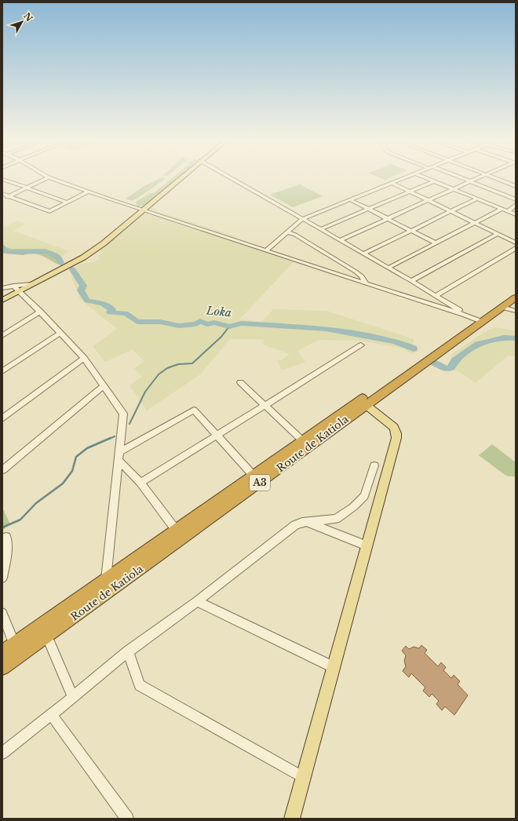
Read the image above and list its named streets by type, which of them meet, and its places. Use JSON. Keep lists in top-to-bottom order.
{
  "streets": {
    "highway": ["Route de Katiola", "A3"]
  },
  "water": ["Loka"],
  "north": "top right"
}
